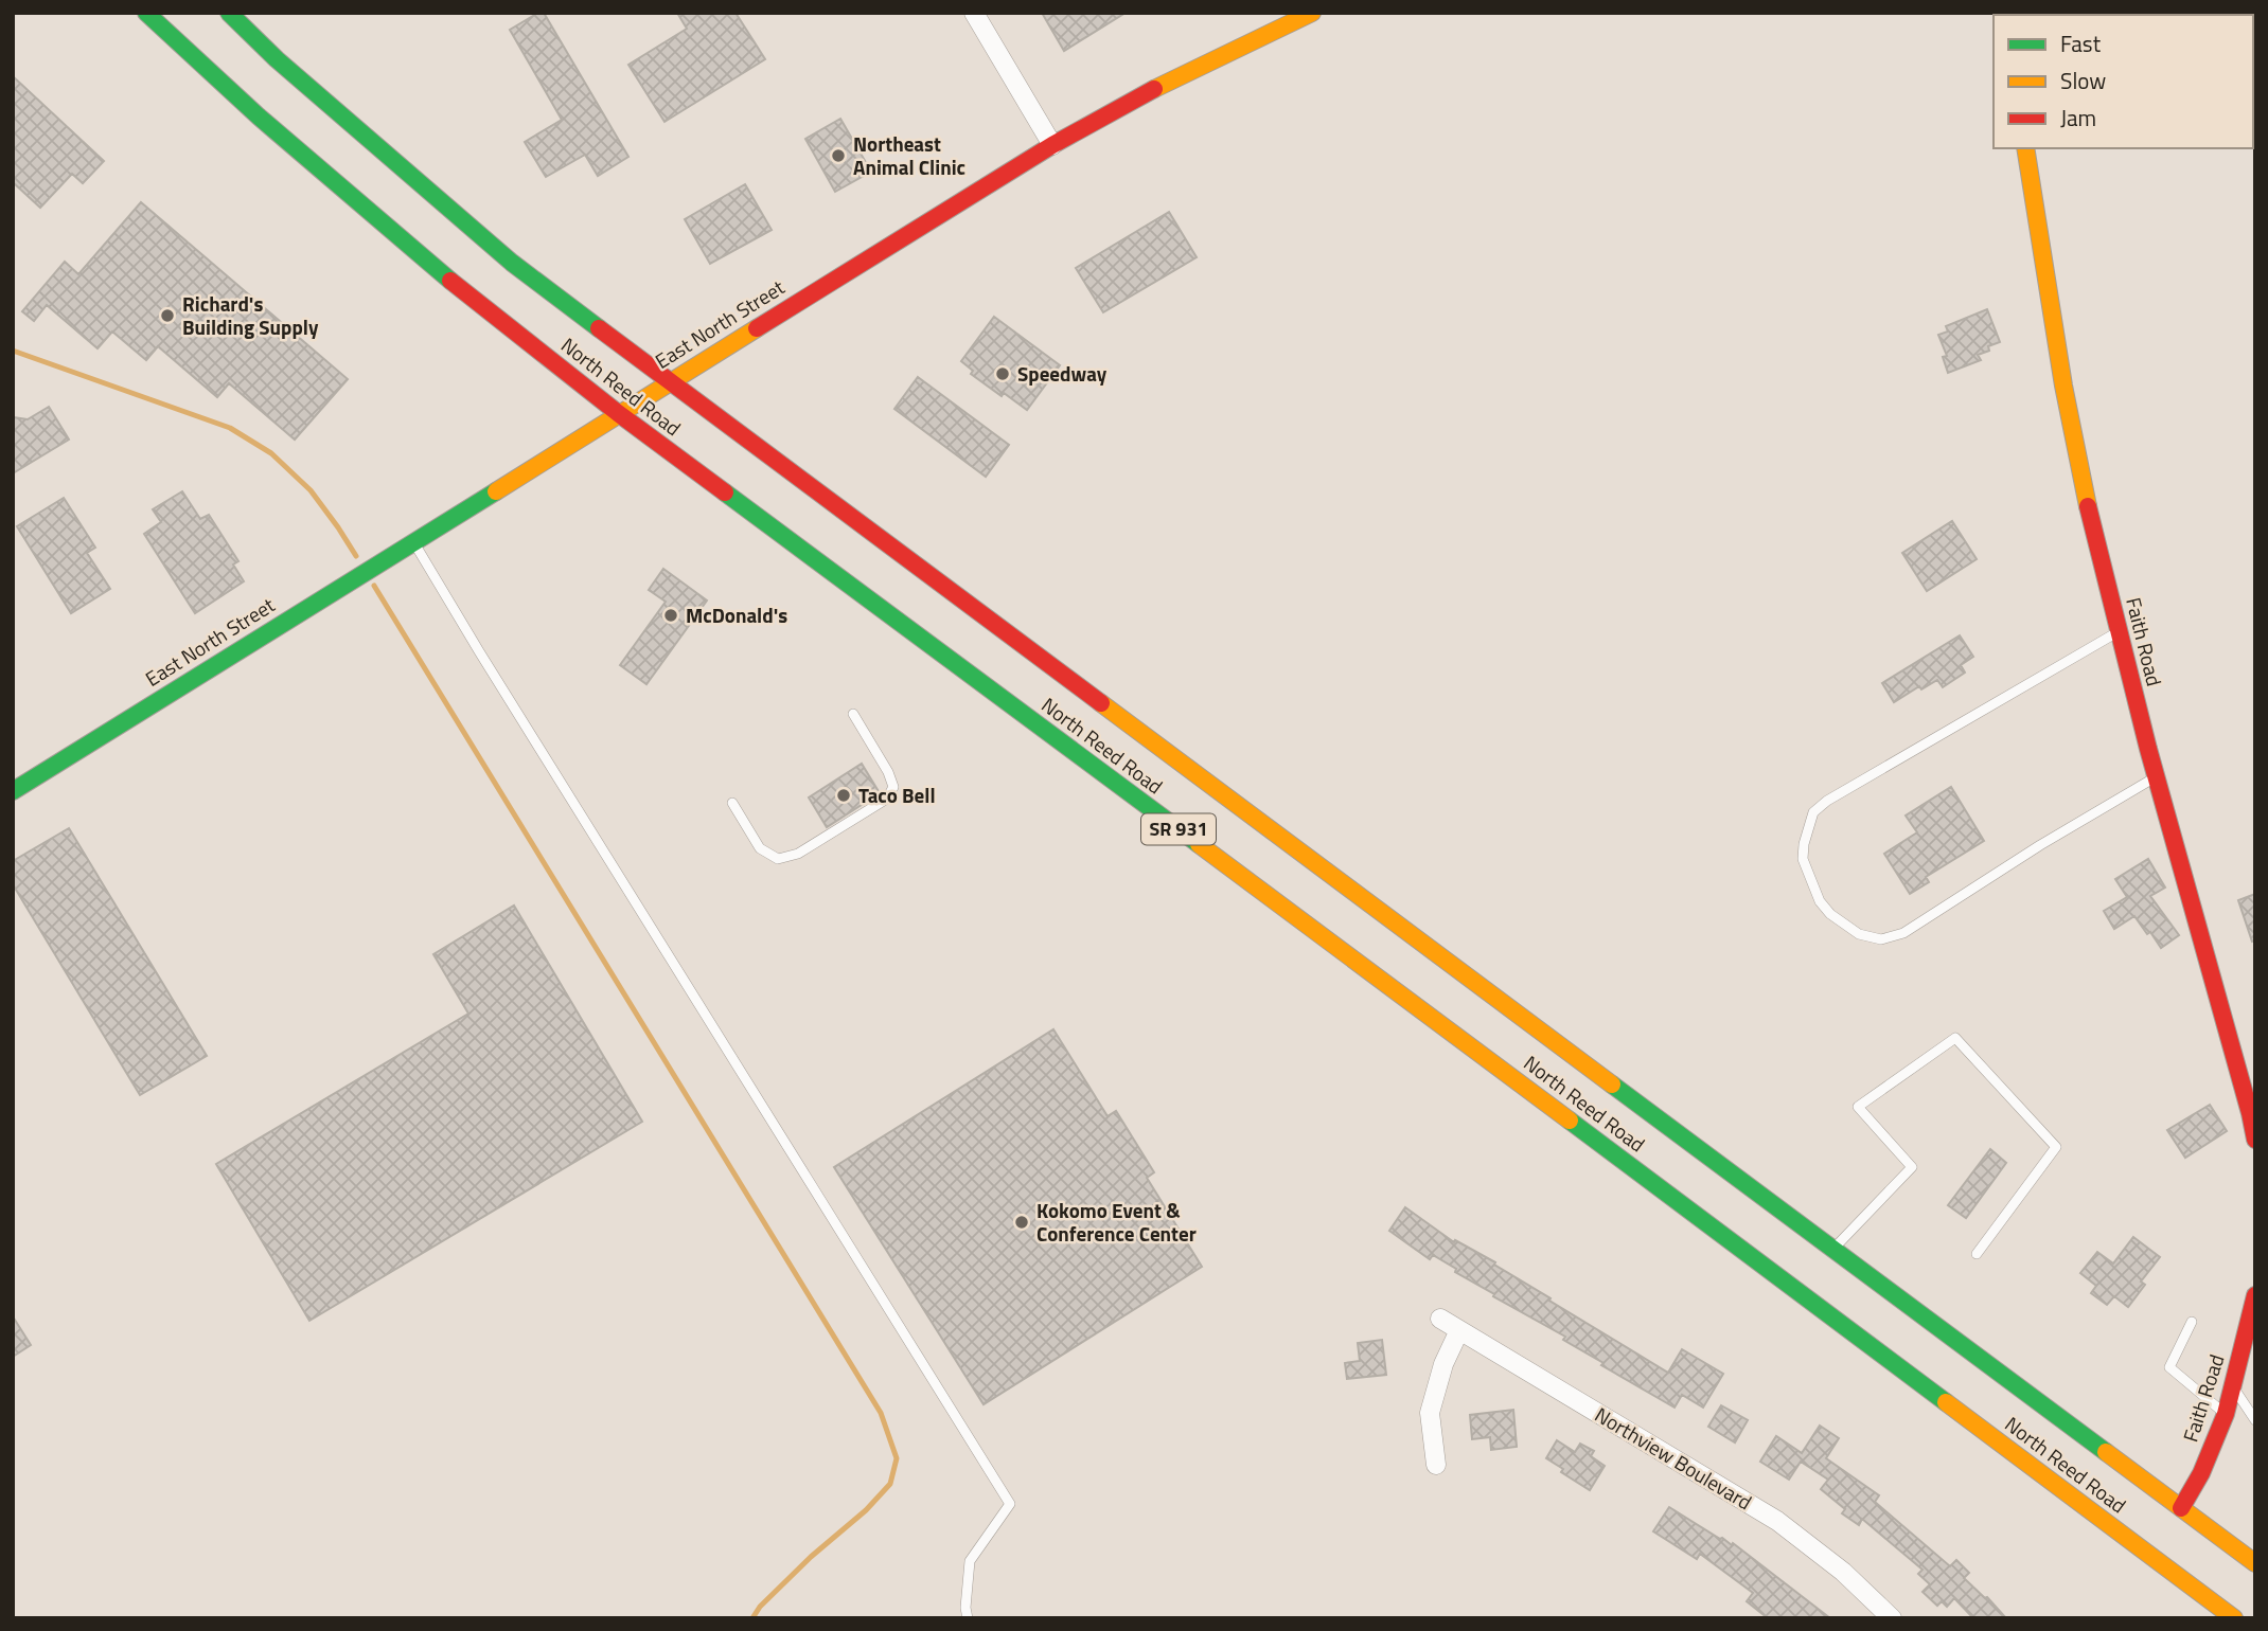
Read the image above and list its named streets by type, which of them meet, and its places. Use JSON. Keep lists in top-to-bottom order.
{
  "streets": {
    "main road": [
      "East North Street",
      "North Reed Road",
      "Faith Road",
      "SR 931"
    ],
    "street": ["Northview Boulevard"]
  },
  "crossings": [
    ["East North Street", "North Reed Road"],
    ["North Reed Road", "Faith Road"]
  ],
  "places": [
    "Northeast Animal Clinic",
    "Richard's Building Supply",
    "Speedway",
    "McDonald's",
    "Taco Bell",
    "Kokomo Event & Conference Center"
  ],
  "legend": ["Fast", "Slow", "Jam"]
}
